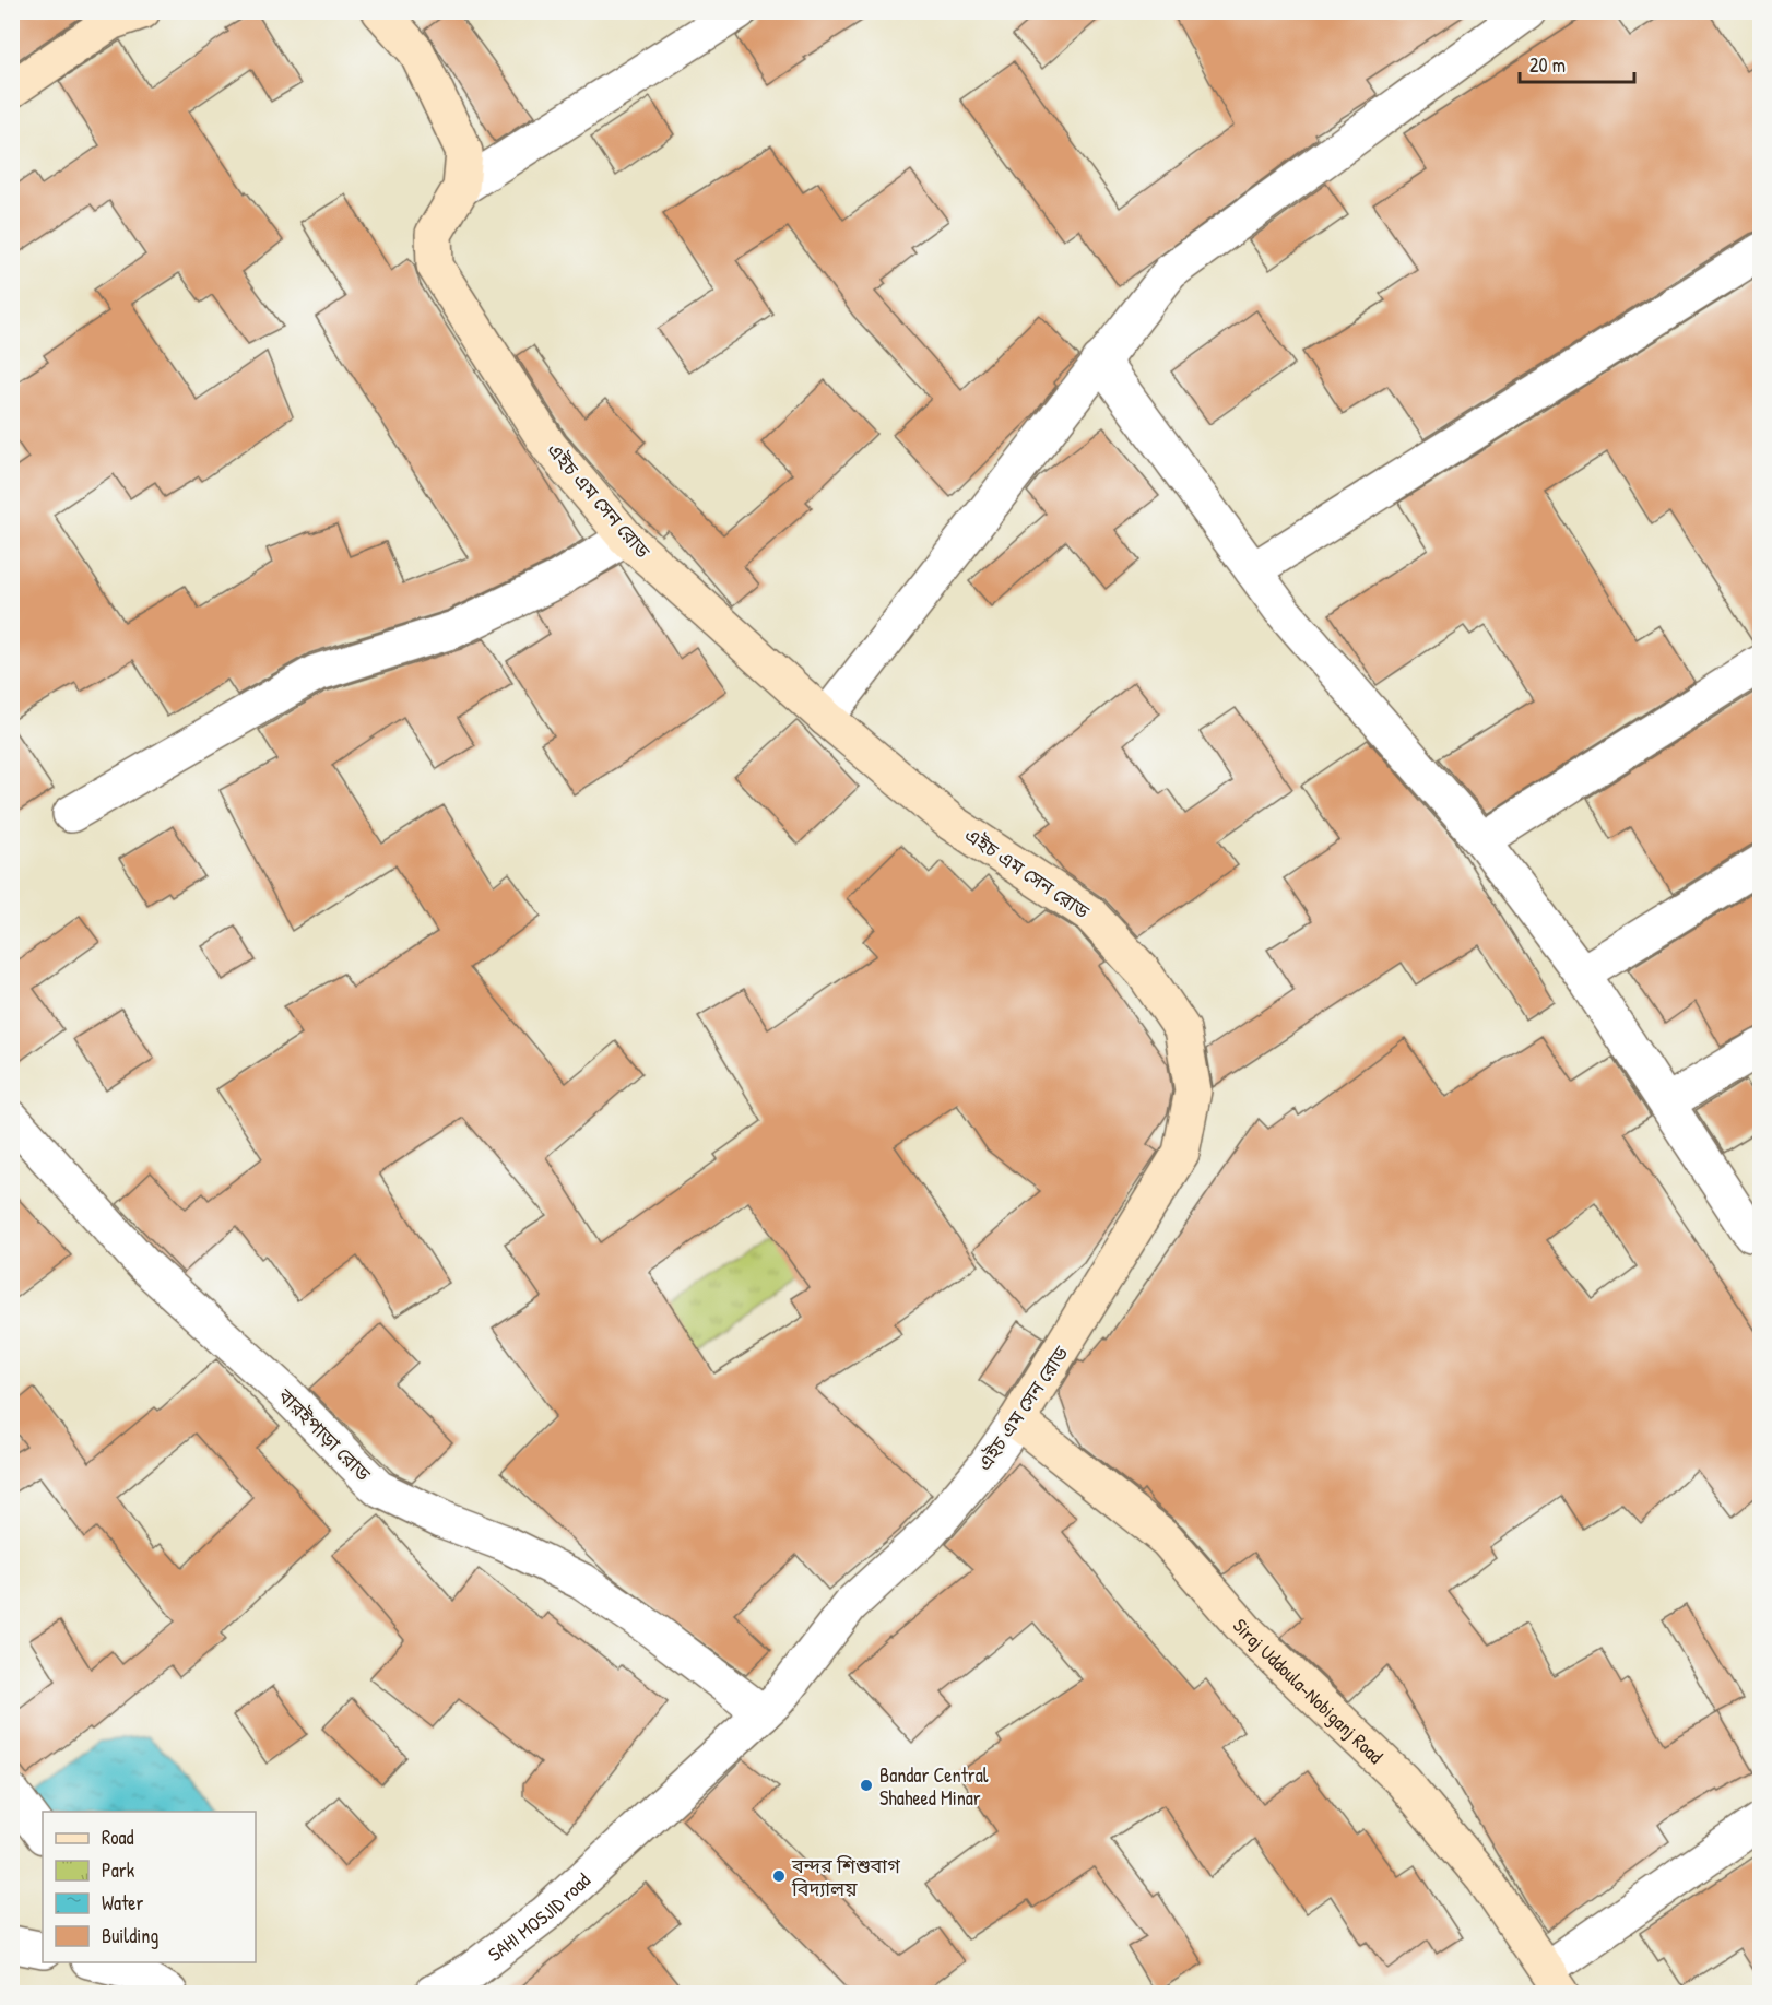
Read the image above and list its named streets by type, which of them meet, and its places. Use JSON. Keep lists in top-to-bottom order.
{
  "streets": {
    "main road": ["এইচ এম সেন রোড", "Siraj Uddoula-Nobiganj Road"],
    "street": ["বারইপাড়া রোড", "SAHI MOSJID road"]
  },
  "crossings": [
    ["এইচ এম সেন রোড", "বারইপাড়া রোড"],
    ["এইচ এম সেন রোড", "Siraj Uddoula-Nobiganj Road"],
    ["এইচ এম সেন রোড", "SAHI MOSJID road"]
  ],
  "places": ["Bandar Central Shaheed Minar", "বন্দর শিশুবাগ বিদ্যালয়"],
  "legend": [
    "Road",
    "Park",
    "Water",
    "Building"
  ],
  "scale_bar": "20 m"
}
